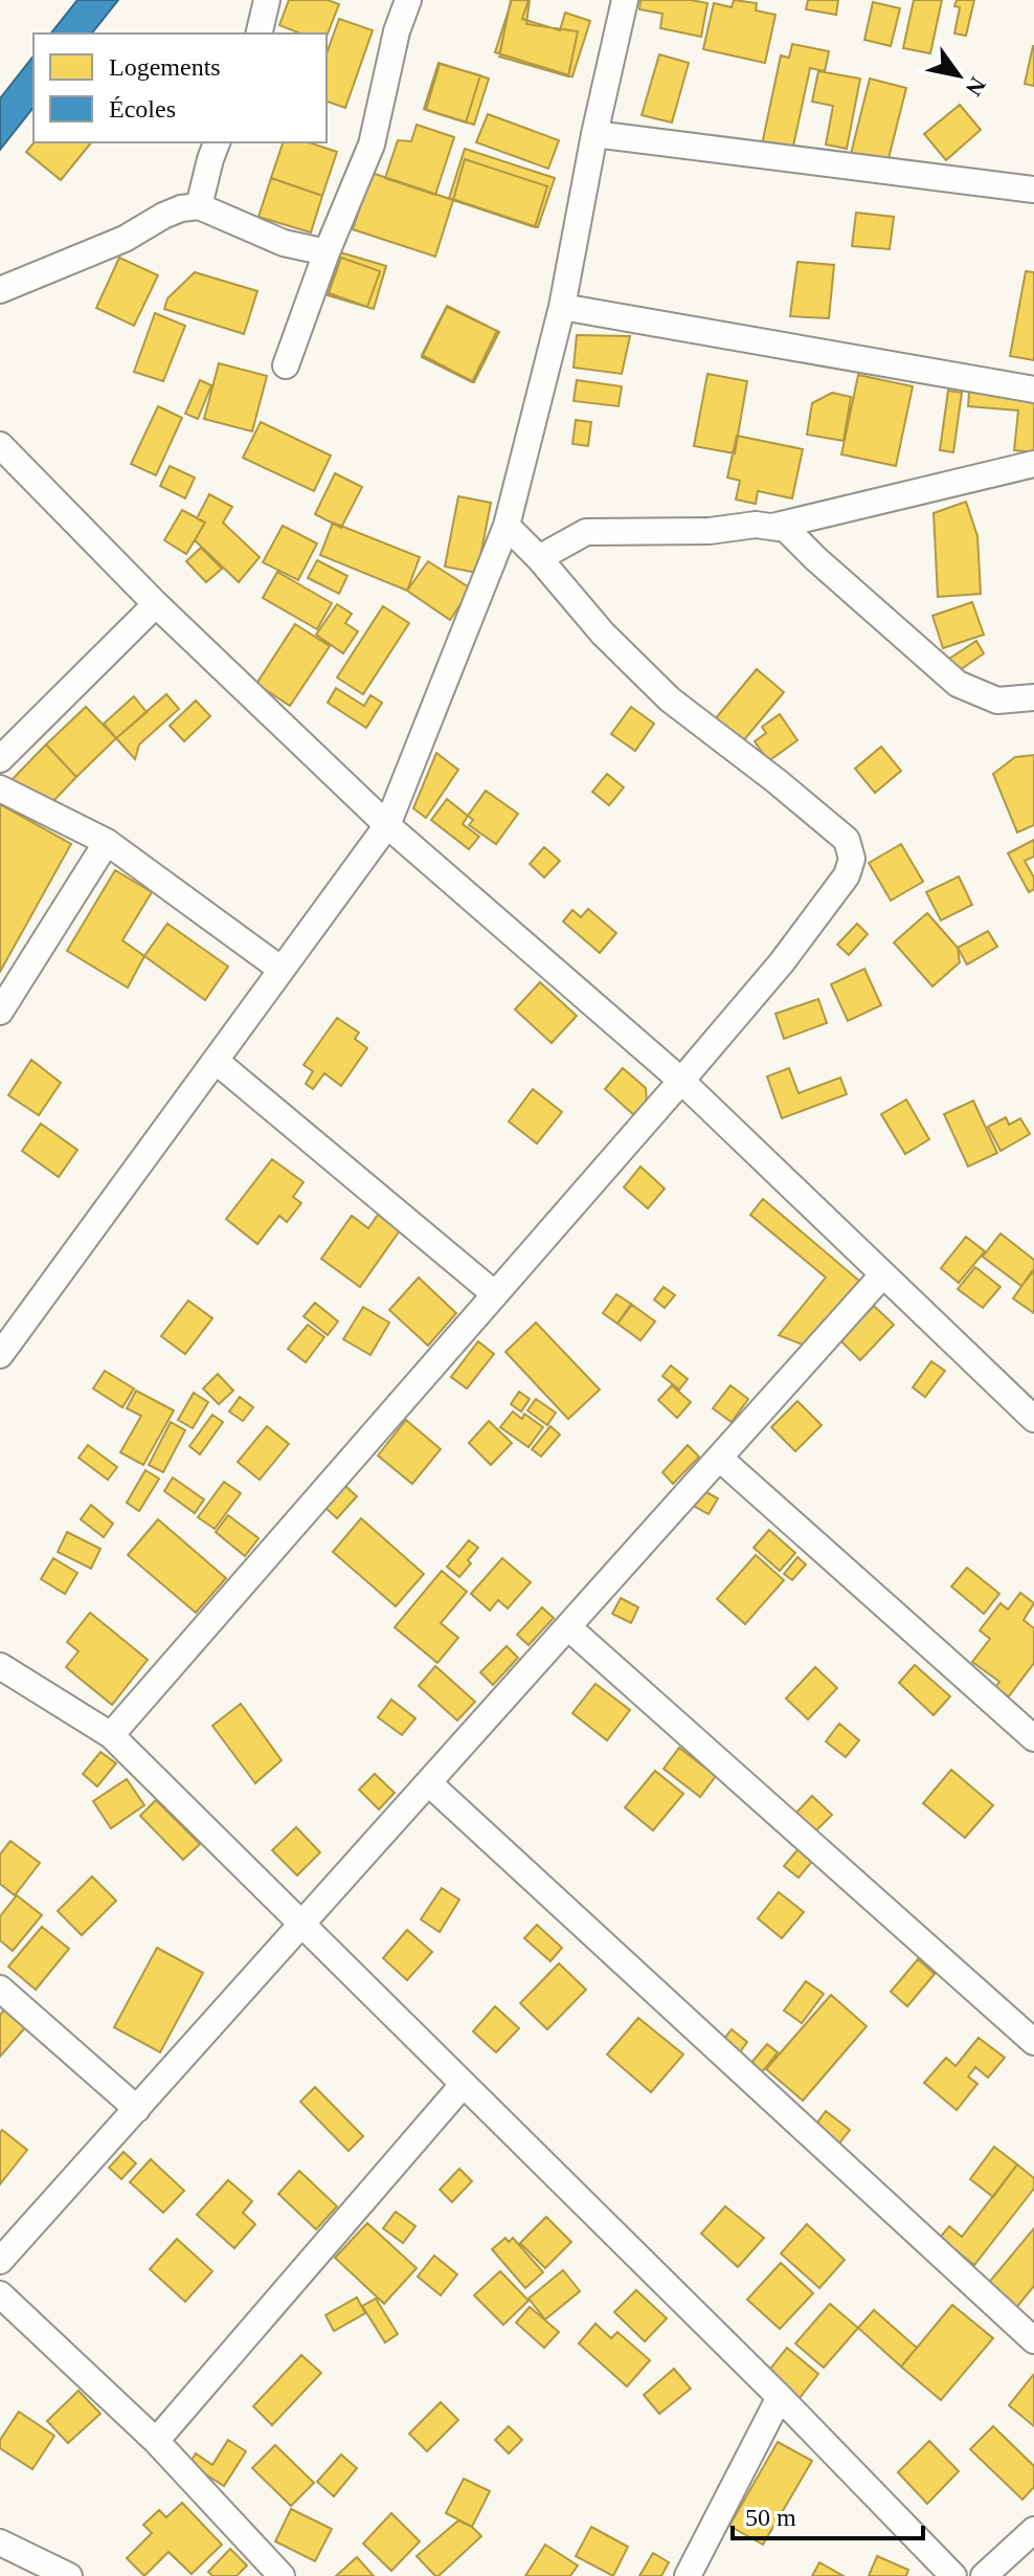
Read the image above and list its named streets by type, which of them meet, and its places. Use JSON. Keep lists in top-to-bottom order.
{
  "legend": ["Logements", "Écoles"],
  "scale_bar": "50 m",
  "north": "bottom right"
}
